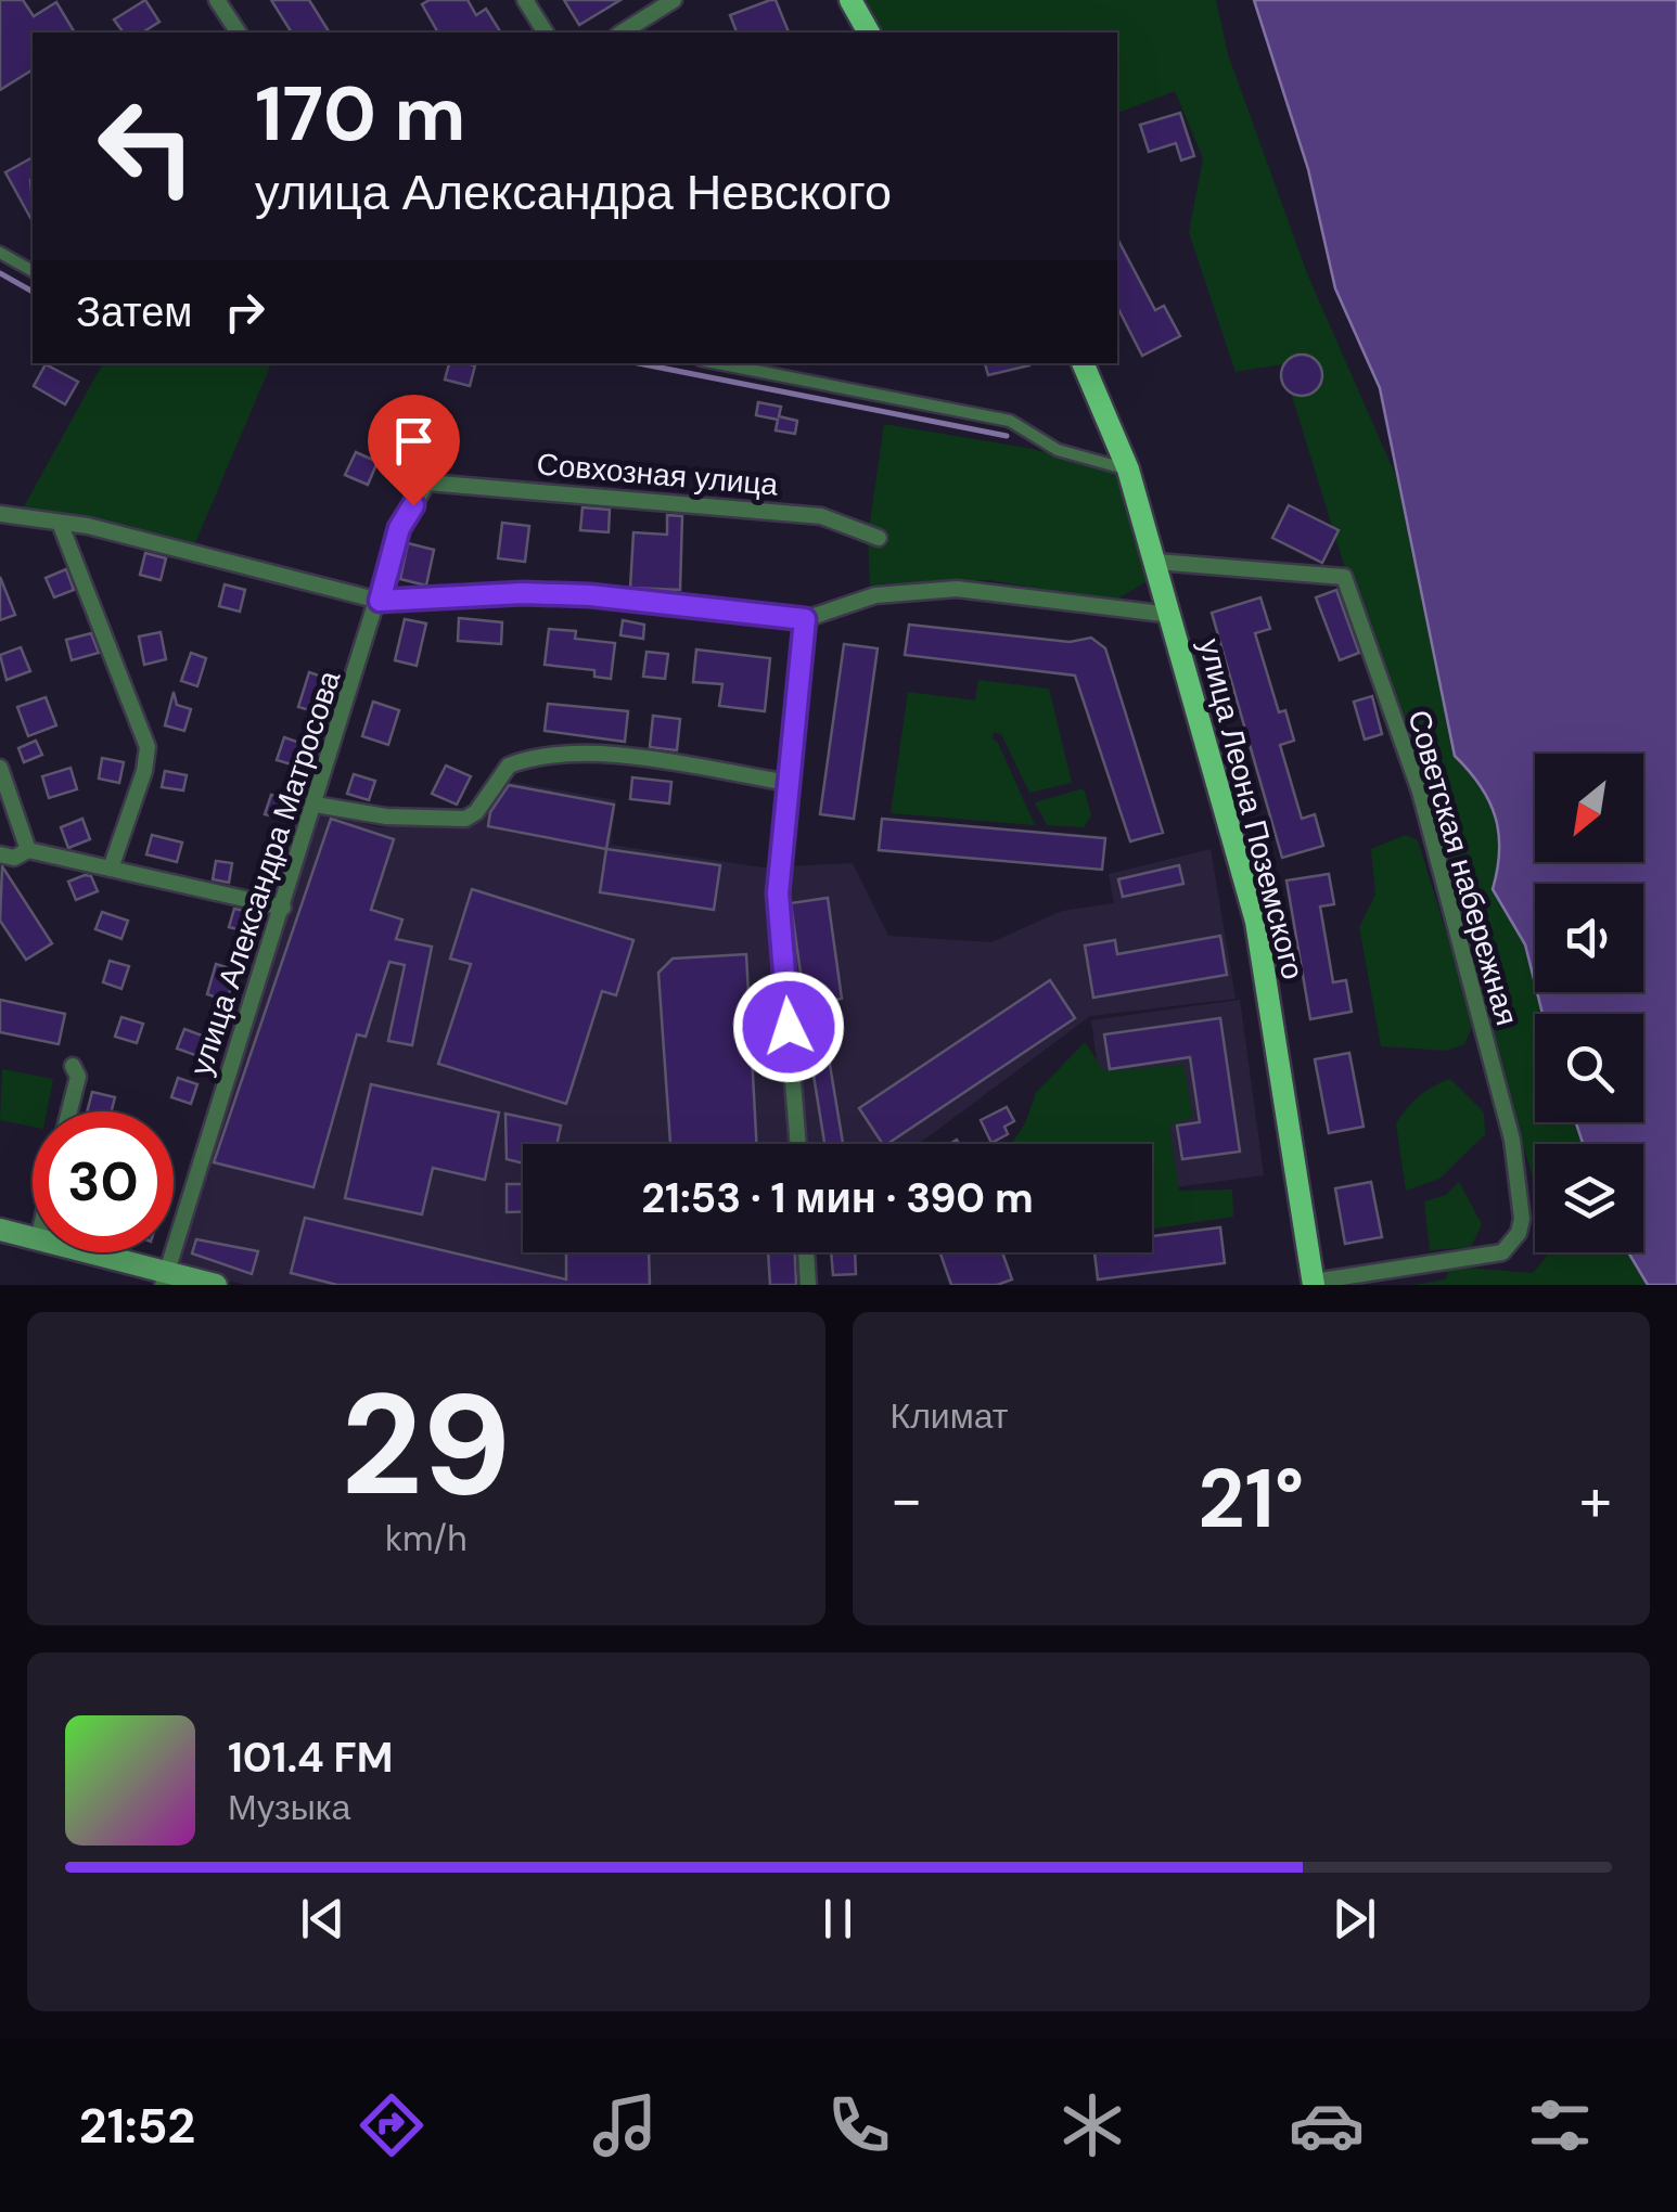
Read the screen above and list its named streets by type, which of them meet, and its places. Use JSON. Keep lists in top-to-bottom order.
{
  "streets": {
    "main road": ["улица Леона Поземского"],
    "street": ["Совхозная улица", "Советская набережная", "улица Александра Матросова"]
  },
  "crossings": [
    ["Совхозная улица", "улица Александра Матросова"],
    ["улица Леона Поземского", "Советская набережная"]
  ],
  "north": "bottom left",
  "page": {
    "turn": ["170 m", "улица Александра Невского"],
    "then": "Затем",
    "limit": "30",
    "trip": "21:53 · 1 мин · 390 m",
    "tile": [
      ["29", "km/h"],
      "Климат"
    ],
    "heat": ["−", "21°", "+"],
    "song": ["101.4 FM", "Музыка"],
    "tabs": "21:52"
  }
}
